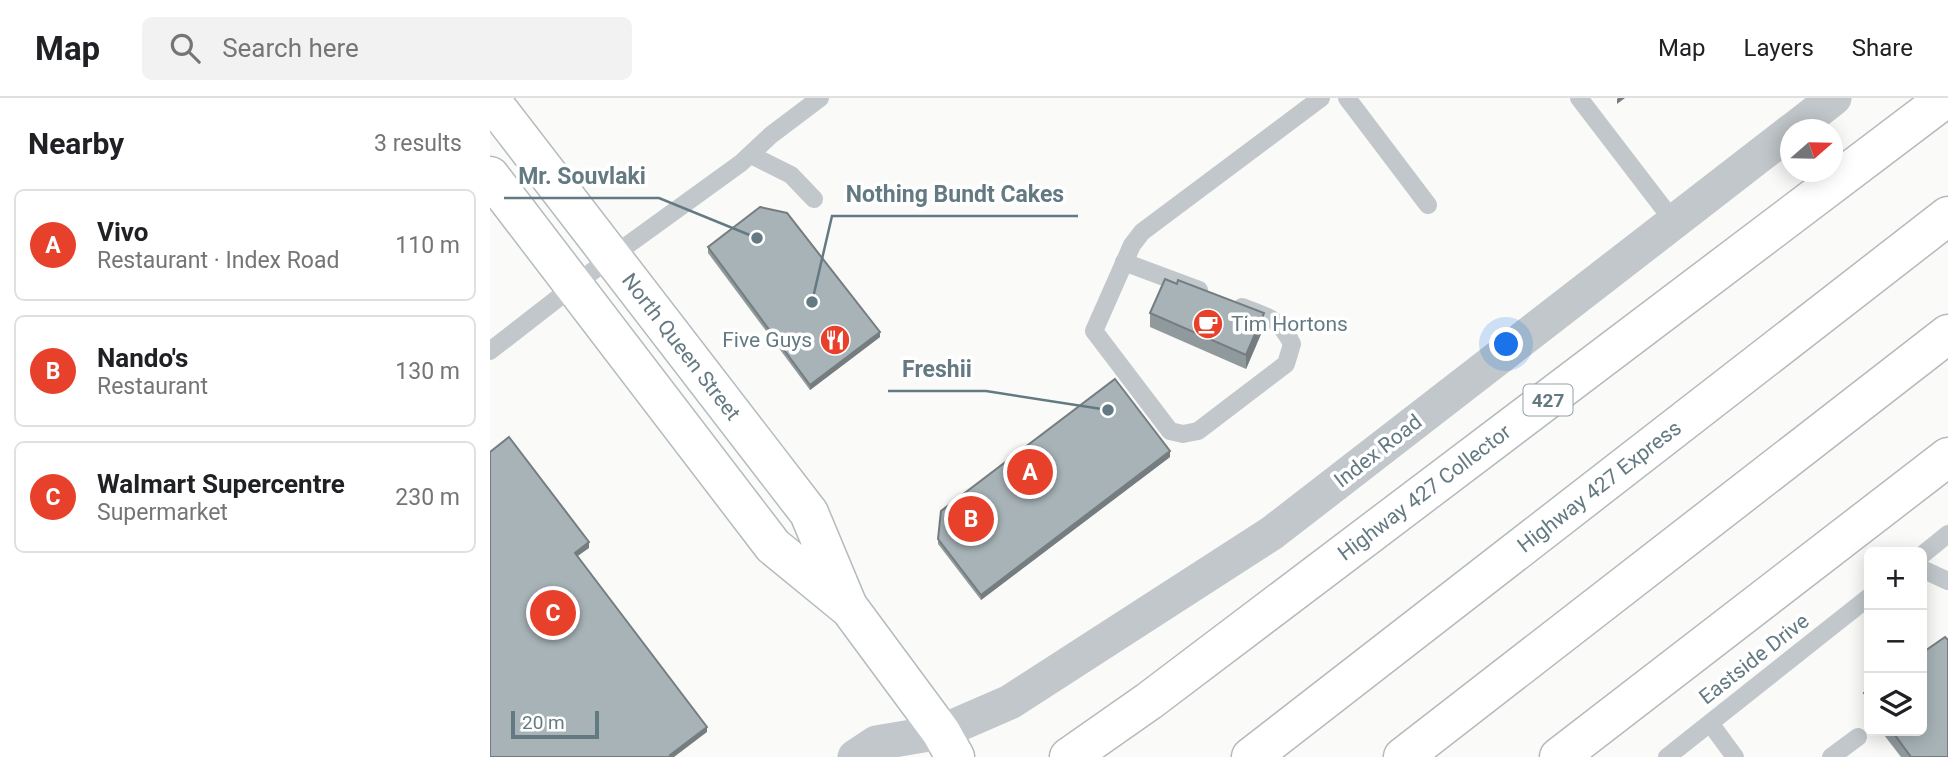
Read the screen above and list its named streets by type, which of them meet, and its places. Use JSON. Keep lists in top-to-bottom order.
{
  "streets": {
    "main road": [
      "North Queen Street",
      "427",
      "Highway 427 Express",
      "Highway 427 Collector"
    ],
    "street": ["Index Road"],
    "lane": ["Eastside Drive"]
  },
  "crossings": [
    ["North Queen Street", "Index Road"]
  ],
  "places": {
    "other": ["Mr. Souvlaki", "Nothing Bundt Cakes", "Freshii"],
    "cafe": ["Tim Hortons"],
    "restaurant": ["Five Guys"]
  },
  "scale_bar": "20 m",
  "north": "right",
  "page": {
    "header": "Map",
    "search": "Search here",
    "nav": ["Map", "Layers", "Share"],
    "heading": ["Nearby", "3 results"],
    "list": [
      {
        "mark": "A",
        "name": "Vivo",
        "note": "Restaurant · Index Road",
        "value": "110 m"
      },
      {
        "mark": "B",
        "name": "Nando's",
        "note": "Restaurant",
        "value": "130 m"
      },
      {
        "mark": "C",
        "name": "Walmart Supercentre",
        "note": "Supermarket",
        "value": "230 m"
      }
    ],
    "pins": ["A", "B", "C"],
    "map_buttons": ["+", "−"],
    "scale": "20 m"
  }
}
